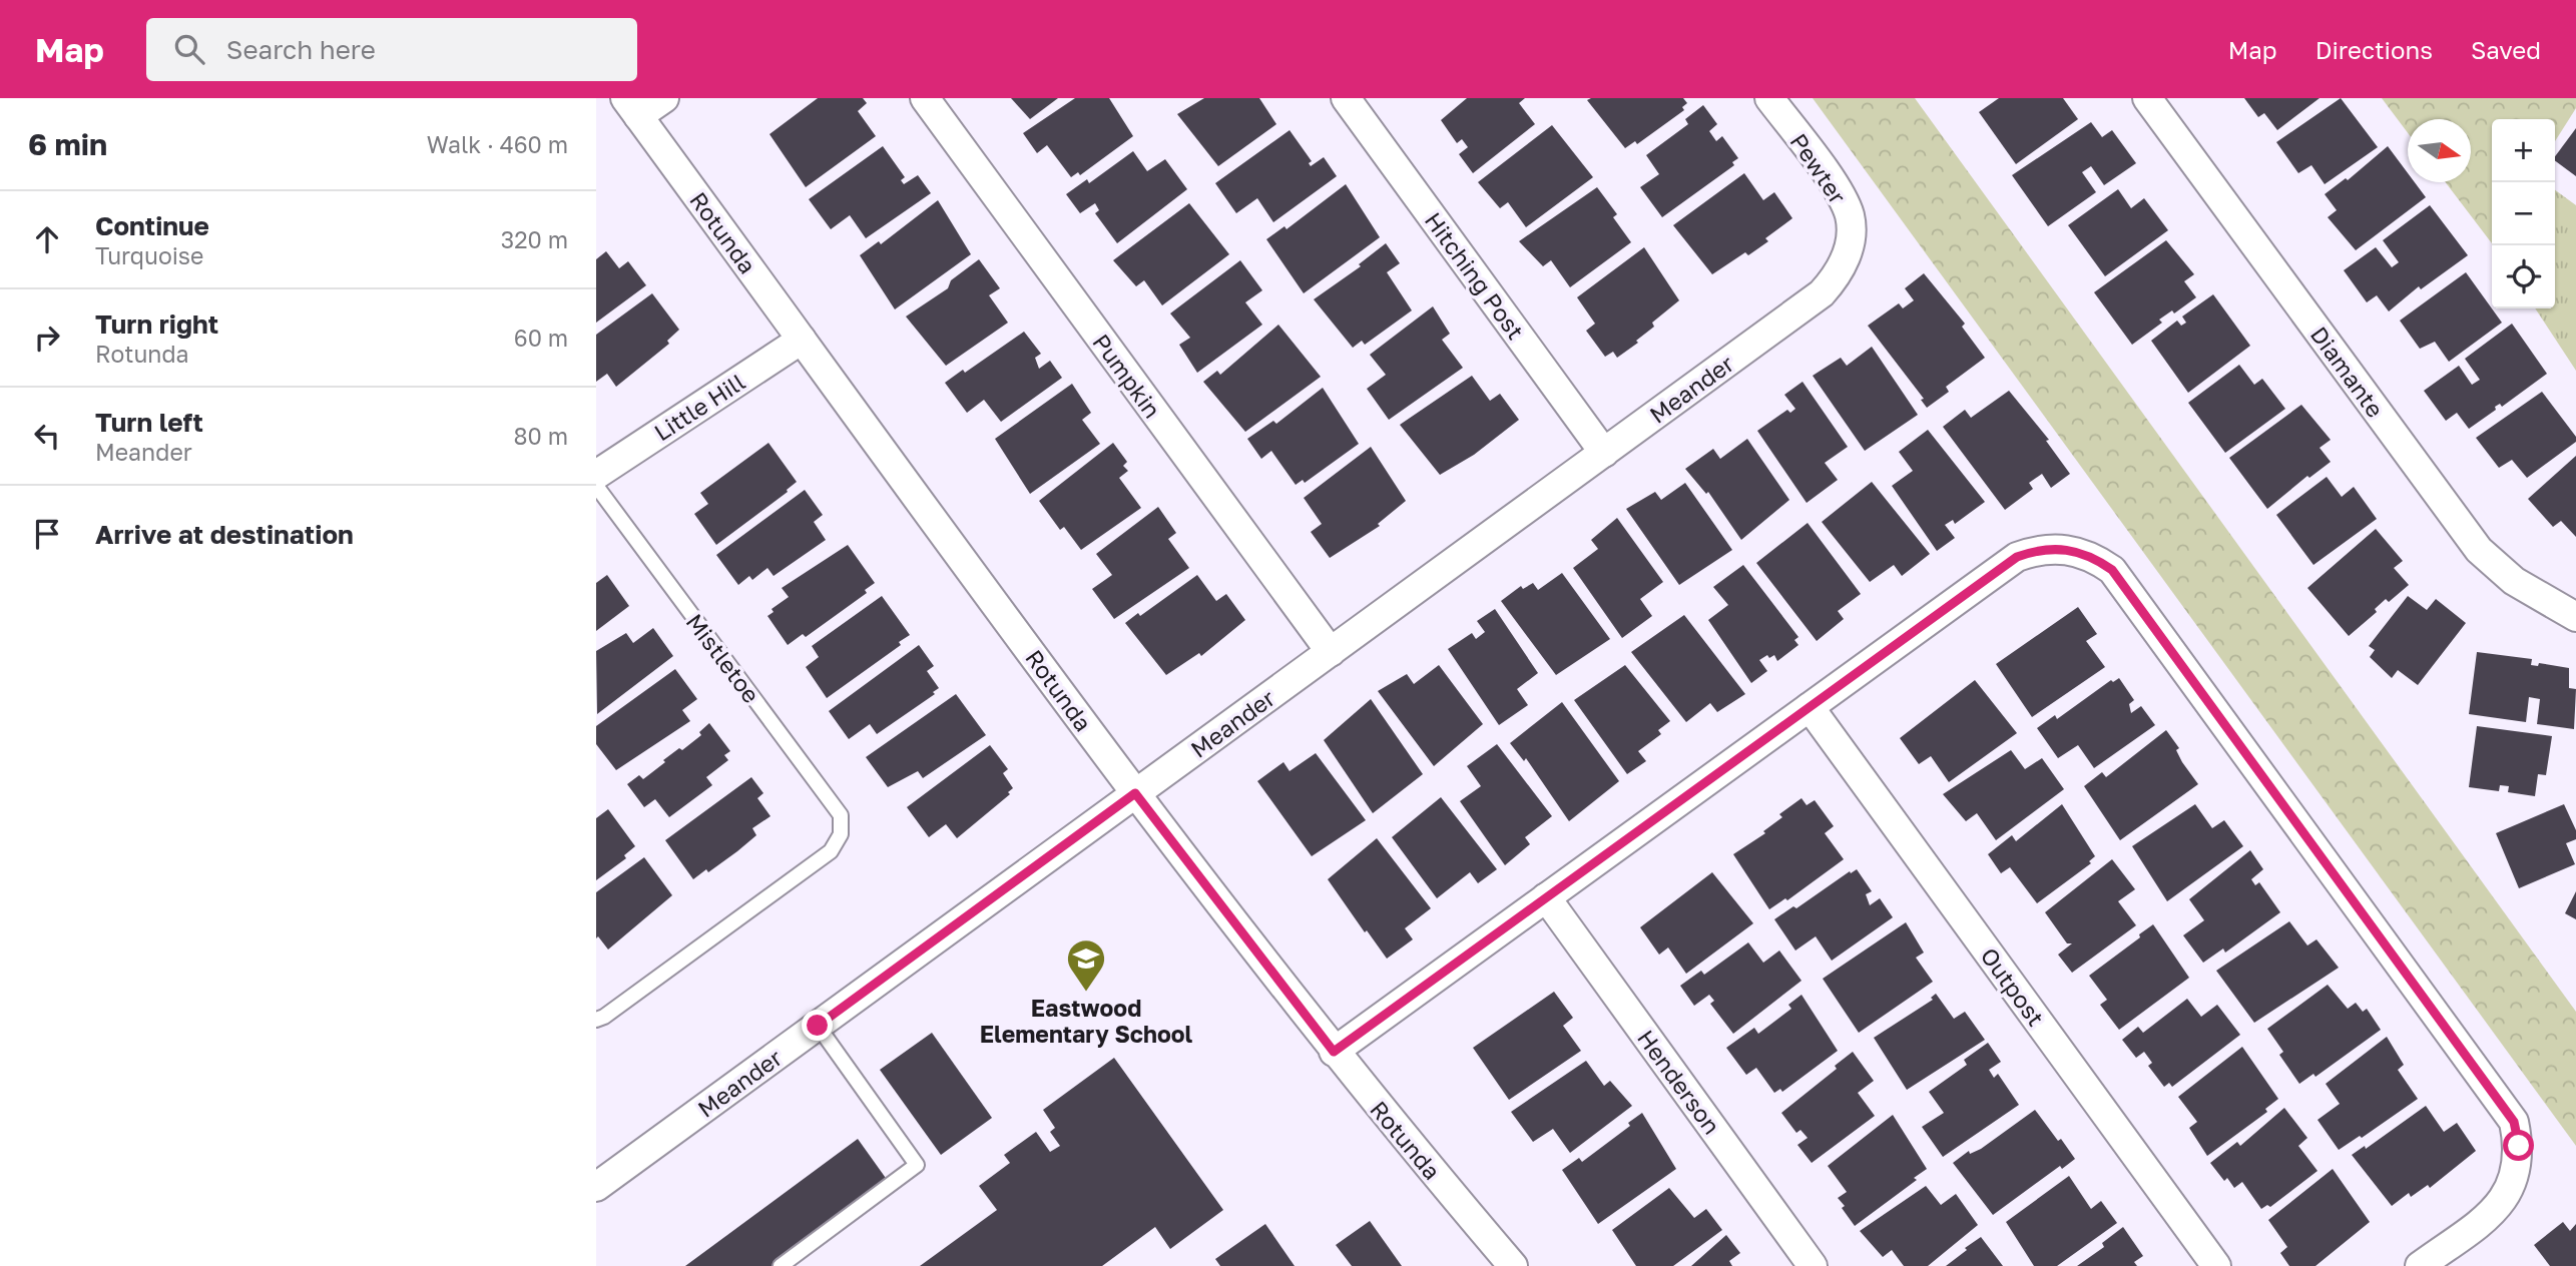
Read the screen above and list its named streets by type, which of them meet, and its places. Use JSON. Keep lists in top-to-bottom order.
{
  "streets": {
    "street": [
      "Pewter",
      "Rotunda",
      "Hitching Post",
      "Diamante",
      "Pumpkin",
      "Meander",
      "Little Hill",
      "Outpost",
      "Henderson"
    ],
    "lane": ["Mistletoe"]
  },
  "crossings": [
    ["Pewter", "Meander"],
    ["Rotunda", "Meander"],
    ["Rotunda", "Little Hill"],
    ["Hitching Post", "Meander"],
    ["Pumpkin", "Meander"]
  ],
  "places": {
    "school or university": ["Eastwood Elementary School"]
  },
  "north": "right",
  "page": {
    "header": "Map",
    "search": "Search here",
    "nav": ["Map", "Directions", "Saved"],
    "heading": ["6 min", "Walk · 460 m"],
    "map_buttons": ["+", "−"],
    "list": [
      ["Continue", "Turquoise", "320 m"],
      ["Turn right", "Rotunda", "60 m"],
      ["Turn left", "Meander", "80 m"],
      "Arrive at destination"
    ]
  }
}
